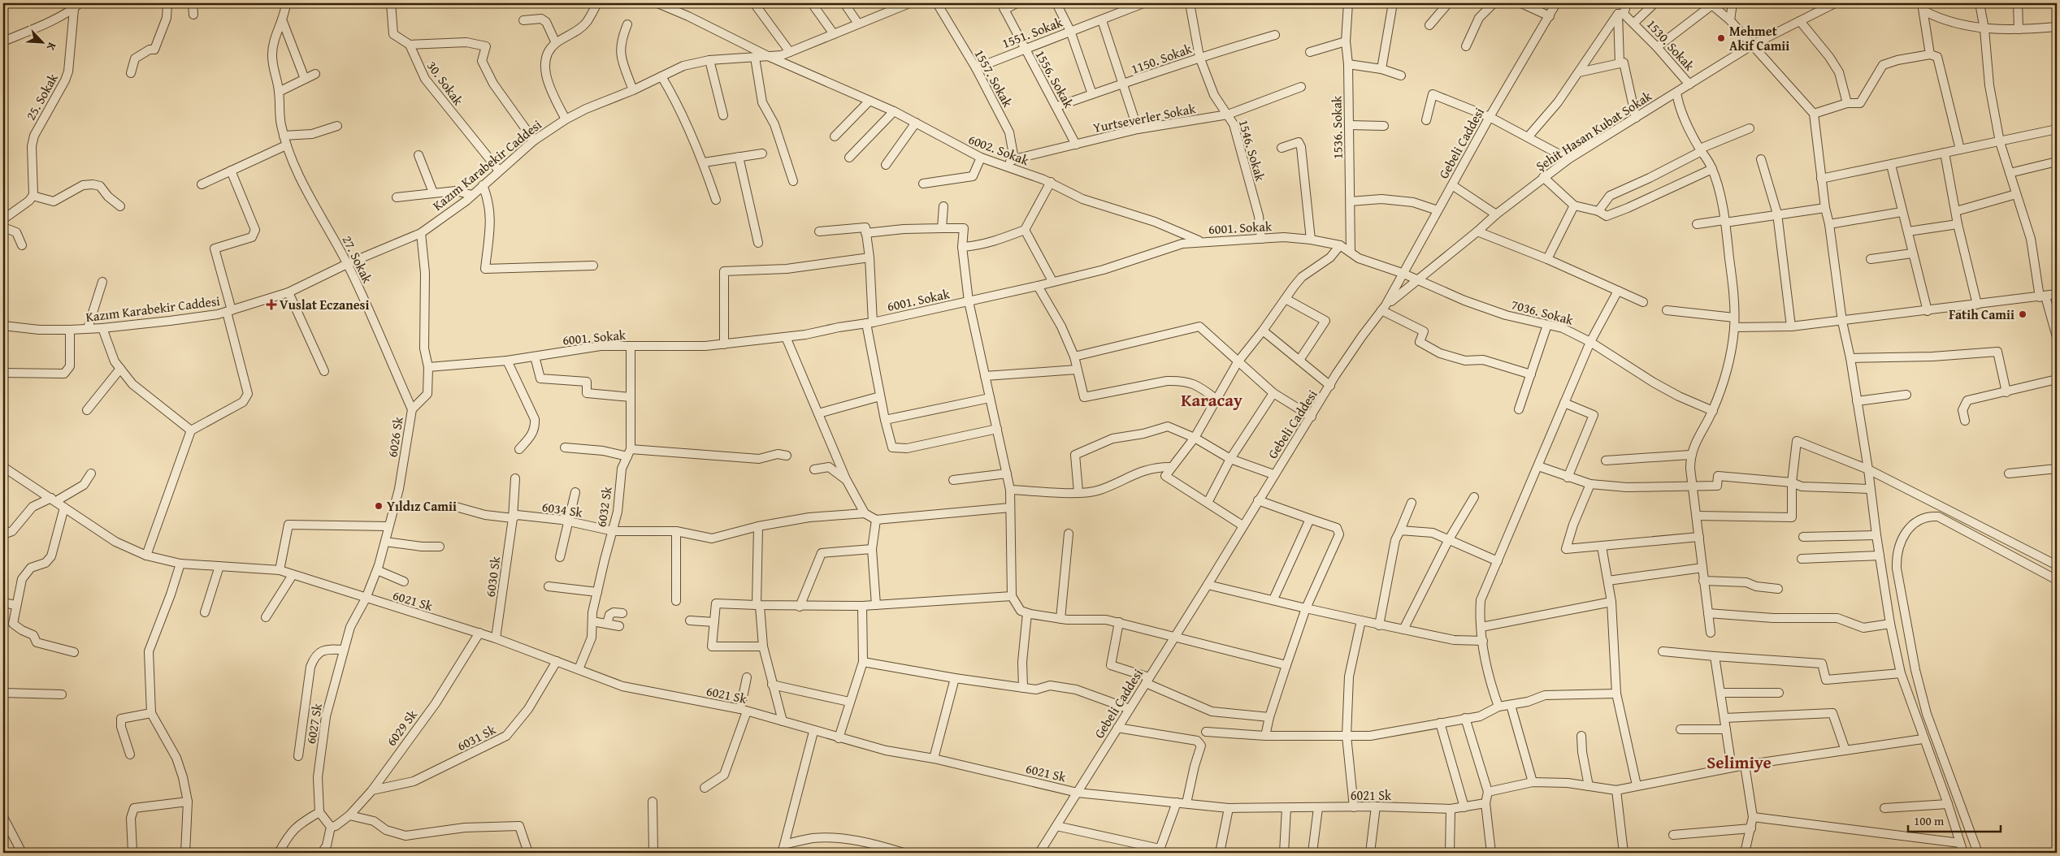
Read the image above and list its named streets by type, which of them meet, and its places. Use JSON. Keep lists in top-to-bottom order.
{
  "streets": {
    "street": [
      "1551. Sokak",
      "1530. Sokak",
      "1150. Sokak",
      "1557. Sokak",
      "1556. Sokak",
      "30. Sokak",
      "25. Sokak",
      "Yurtseverler Sokak",
      "1536. Sokak",
      "Şehit Hasan Kubat Sokak",
      "Gebeli Caddesi",
      "6002. Sokak",
      "1546. Sokak",
      "Kazım Karabekir Caddesi",
      "6001. Sokak",
      "27. Sokak",
      "7036. Sokak",
      "6026 Sk",
      "6032 Sk",
      "6034 Sk",
      "6030 Sk",
      "6021 Sk",
      "6027 Sk",
      "6029 Sk",
      "6031 Sk"
    ]
  },
  "crossings": [
    ["1551. Sokak", "1557. Sokak"],
    ["1551. Sokak", "1556. Sokak"],
    ["1530. Sokak", "Şehit Hasan Kubat Sokak"],
    ["1150. Sokak", "1556. Sokak"],
    ["1150. Sokak", "1546. Sokak"],
    ["1557. Sokak", "Yurtseverler Sokak"],
    ["1556. Sokak", "Yurtseverler Sokak"],
    ["30. Sokak", "Kazım Karabekir Caddesi"],
    ["Yurtseverler Sokak", "1546. Sokak"],
    ["1536. Sokak", "6001. Sokak"],
    ["Şehit Hasan Kubat Sokak", "Gebeli Caddesi"],
    ["Şehit Hasan Kubat Sokak", "7036. Sokak"],
    ["Gebeli Caddesi", "6001. Sokak"],
    ["Gebeli Caddesi", "7036. Sokak"],
    ["Gebeli Caddesi", "6021 Sk"],
    ["6002. Sokak", "Kazım Karabekir Caddesi"],
    ["6002. Sokak", "6001. Sokak"],
    ["1546. Sokak", "6001. Sokak"],
    ["Kazım Karabekir Caddesi", "27. Sokak"],
    ["Kazım Karabekir Caddesi", "6026 Sk"],
    ["6001. Sokak", "7036. Sokak"],
    ["6001. Sokak", "6026 Sk"],
    ["6001. Sokak", "6032 Sk"],
    ["27. Sokak", "6026 Sk"],
    ["6026 Sk", "6021 Sk"],
    ["6026 Sk", "6027 Sk"],
    ["6032 Sk", "6034 Sk"],
    ["6032 Sk", "6021 Sk"],
    ["6034 Sk", "6030 Sk"],
    ["6030 Sk", "6021 Sk"],
    ["6021 Sk", "6027 Sk"],
    ["6021 Sk", "6029 Sk"],
    ["6021 Sk", "6031 Sk"],
    ["6029 Sk", "6031 Sk"]
  ],
  "districts": ["Karacay", "Selimiye"],
  "places": {
    "other": ["Mehmet Akif Camii", "Fatih Camii", "Yıldız Camii"],
    "health": ["Vuslat Eczanesi"]
  },
  "scale_bar": "100 m",
  "north": "bottom right"
}
